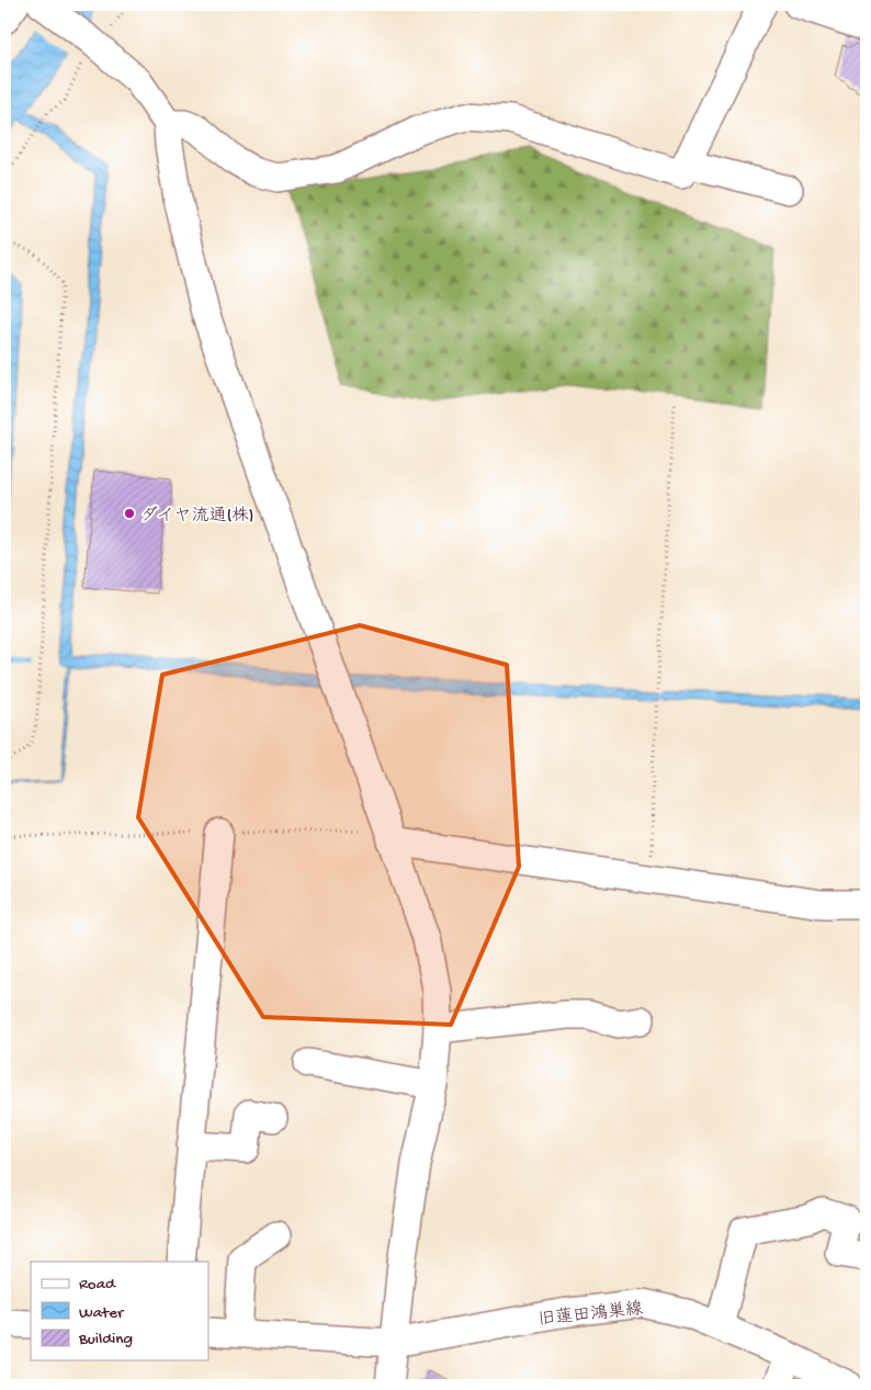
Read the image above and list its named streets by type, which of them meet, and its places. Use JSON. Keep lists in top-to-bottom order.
{
  "streets": {
    "street": ["旧蓮田鴻巣線"]
  },
  "places": ["ダイヤ流通(株)"],
  "legend": ["Road", "Water", "Building"]
}
